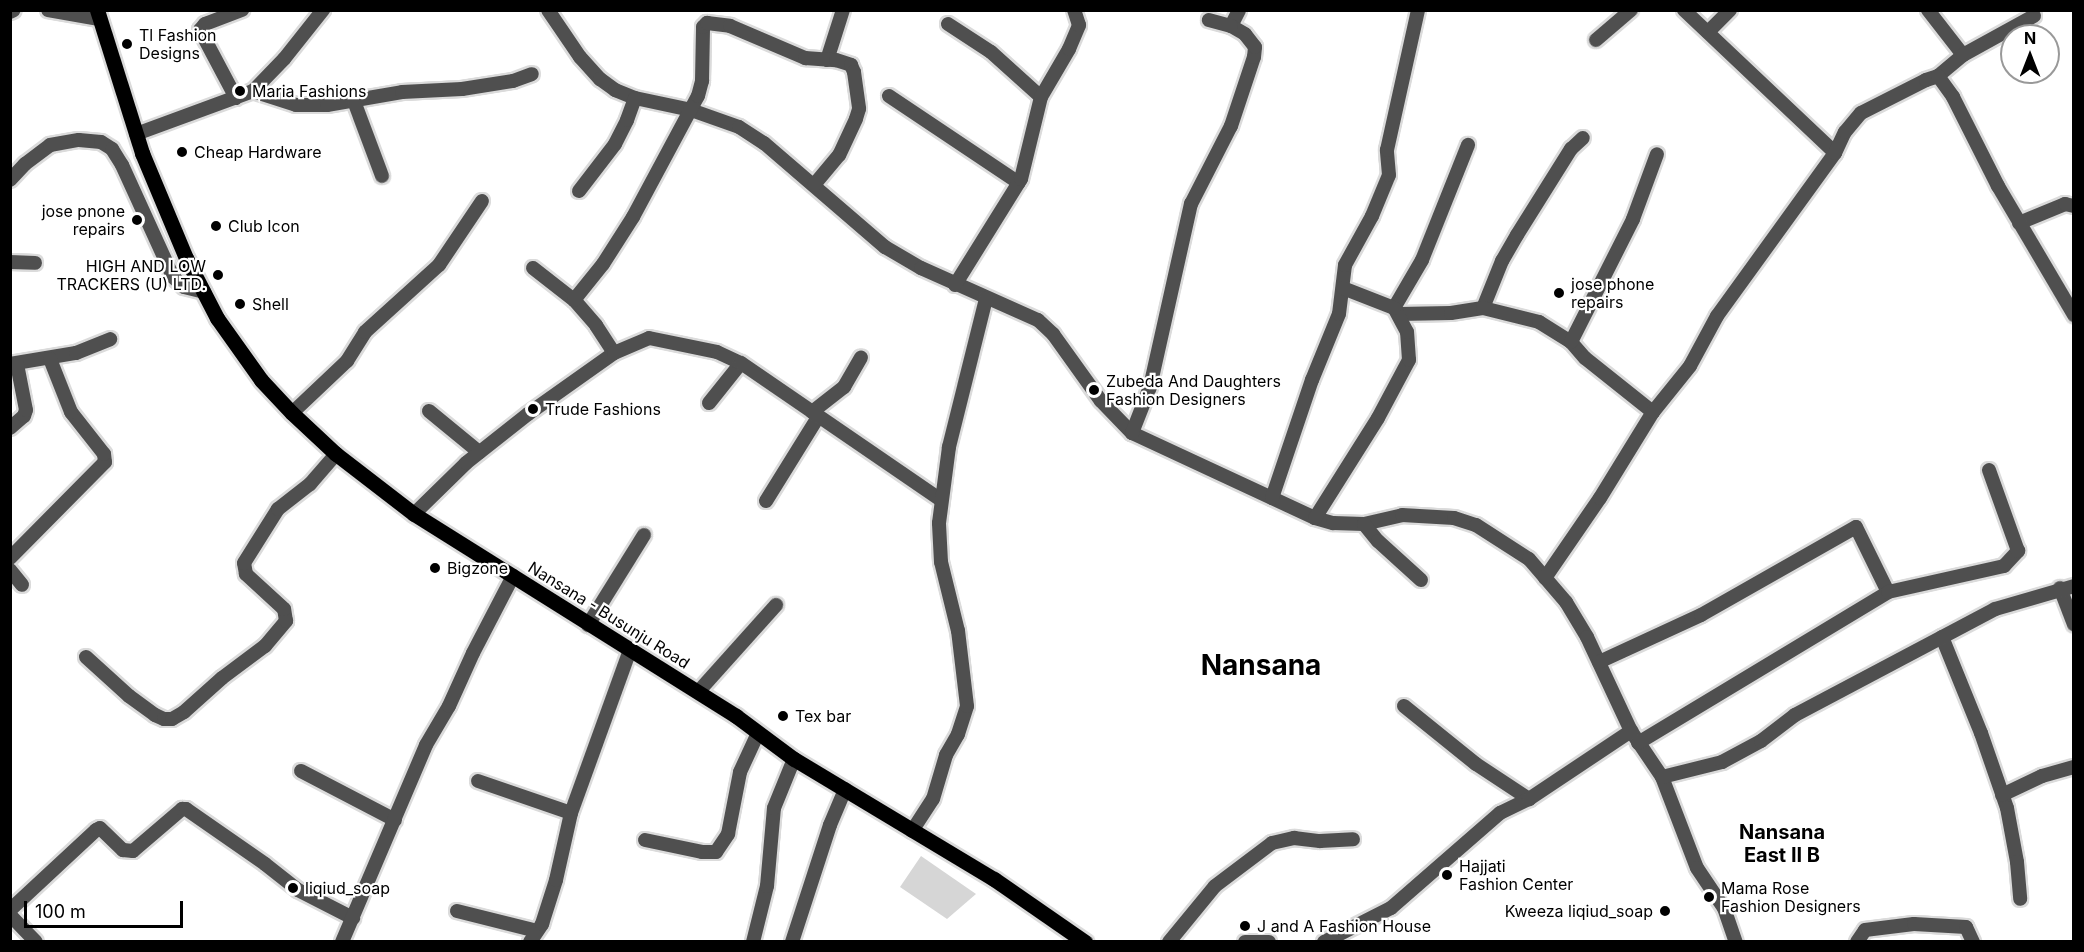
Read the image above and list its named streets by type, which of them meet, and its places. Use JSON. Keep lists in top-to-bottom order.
{
  "streets": {
    "main road": ["Nansana - Busunju Road"]
  },
  "districts": ["Nansana", "Nansana East II B"],
  "places": [
    "Tl Fashion Designs",
    "Maria Fashions",
    "Cheap Hardware",
    "jose pnone repairs",
    "Club Icon",
    "HIGH AND LOW TRACKERS (U) LTD.",
    "jose phone repairs",
    "Shell",
    "Zubeda And Daughters Fashion Designers",
    "Trude Fashions",
    "Bigzone",
    "Tex bar",
    "Hajjati Fashion Center",
    "liqiud_soap",
    "Mama Rose Fashion Designers",
    "Kweeza liqiud_soap",
    "J and A Fashion House"
  ],
  "scale_bar": "100 m",
  "north": "top"
}
